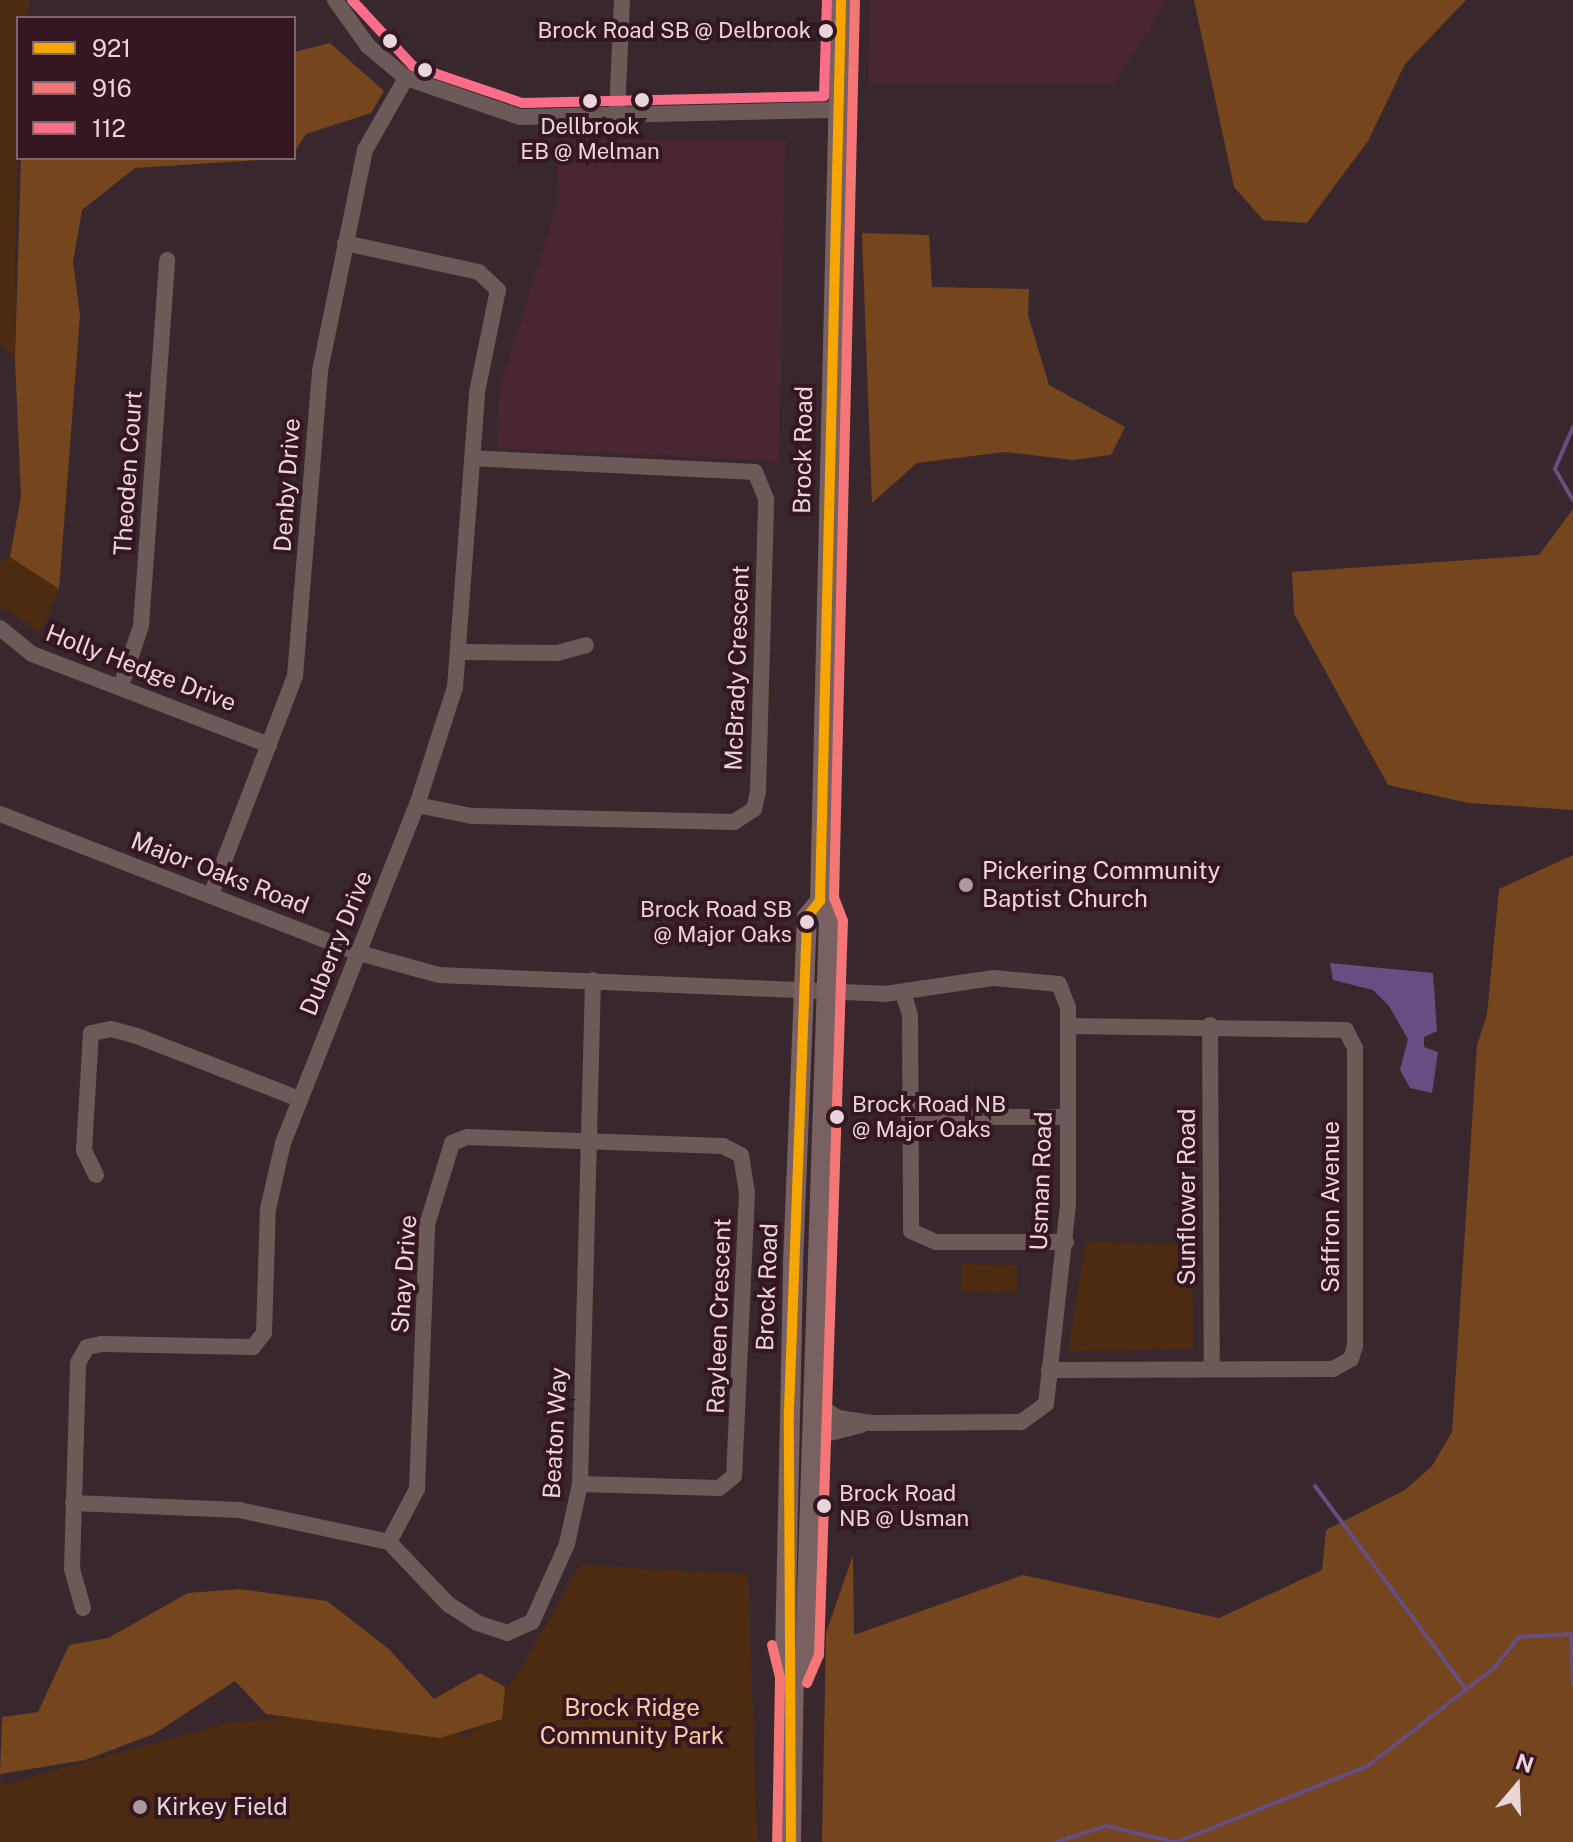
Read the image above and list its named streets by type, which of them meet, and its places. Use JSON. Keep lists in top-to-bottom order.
{
  "streets": {
    "main road": ["Brock Road"],
    "street": [
      "Theoden Court",
      "Denby Drive",
      "Holly Hedge Drive",
      "McBrady Crescent",
      "Major Oaks Road",
      "Duberry Drive",
      "Usman Road",
      "Sunflower Road",
      "Saffron Avenue",
      "Shay Drive",
      "Rayleen Crescent",
      "Beaton Way"
    ]
  },
  "crossings": [
    ["Brock Road", "Major Oaks Road"],
    ["Brock Road", "Usman Road"],
    ["Theoden Court", "Holly Hedge Drive"],
    ["Denby Drive", "Holly Hedge Drive"],
    ["Denby Drive", "Major Oaks Road"],
    ["Denby Drive", "Duberry Drive"],
    ["McBrady Crescent", "Duberry Drive"],
    ["Major Oaks Road", "Duberry Drive"],
    ["Major Oaks Road", "Usman Road"],
    ["Major Oaks Road", "Beaton Way"],
    ["Usman Road", "Saffron Avenue"],
    ["Sunflower Road", "Saffron Avenue"],
    ["Shay Drive", "Rayleen Crescent"],
    ["Shay Drive", "Beaton Way"],
    ["Rayleen Crescent", "Beaton Way"]
  ],
  "parks": ["Brock Ridge Community Park"],
  "places": [
    "Brock Road SB @ Delbrook",
    "Dellbrook EB @ Melman",
    "Pickering Community Baptist Church",
    "Brock Road SB @ Major Oaks",
    "Brock Road NB @ Major Oaks",
    "Brock Road NB @ Usman",
    "Kirkey Field"
  ],
  "lines": ["transit line 921", "transit line 916", "transit line 112"],
  "legend": ["921", "916", "112"],
  "north": "top"
}
